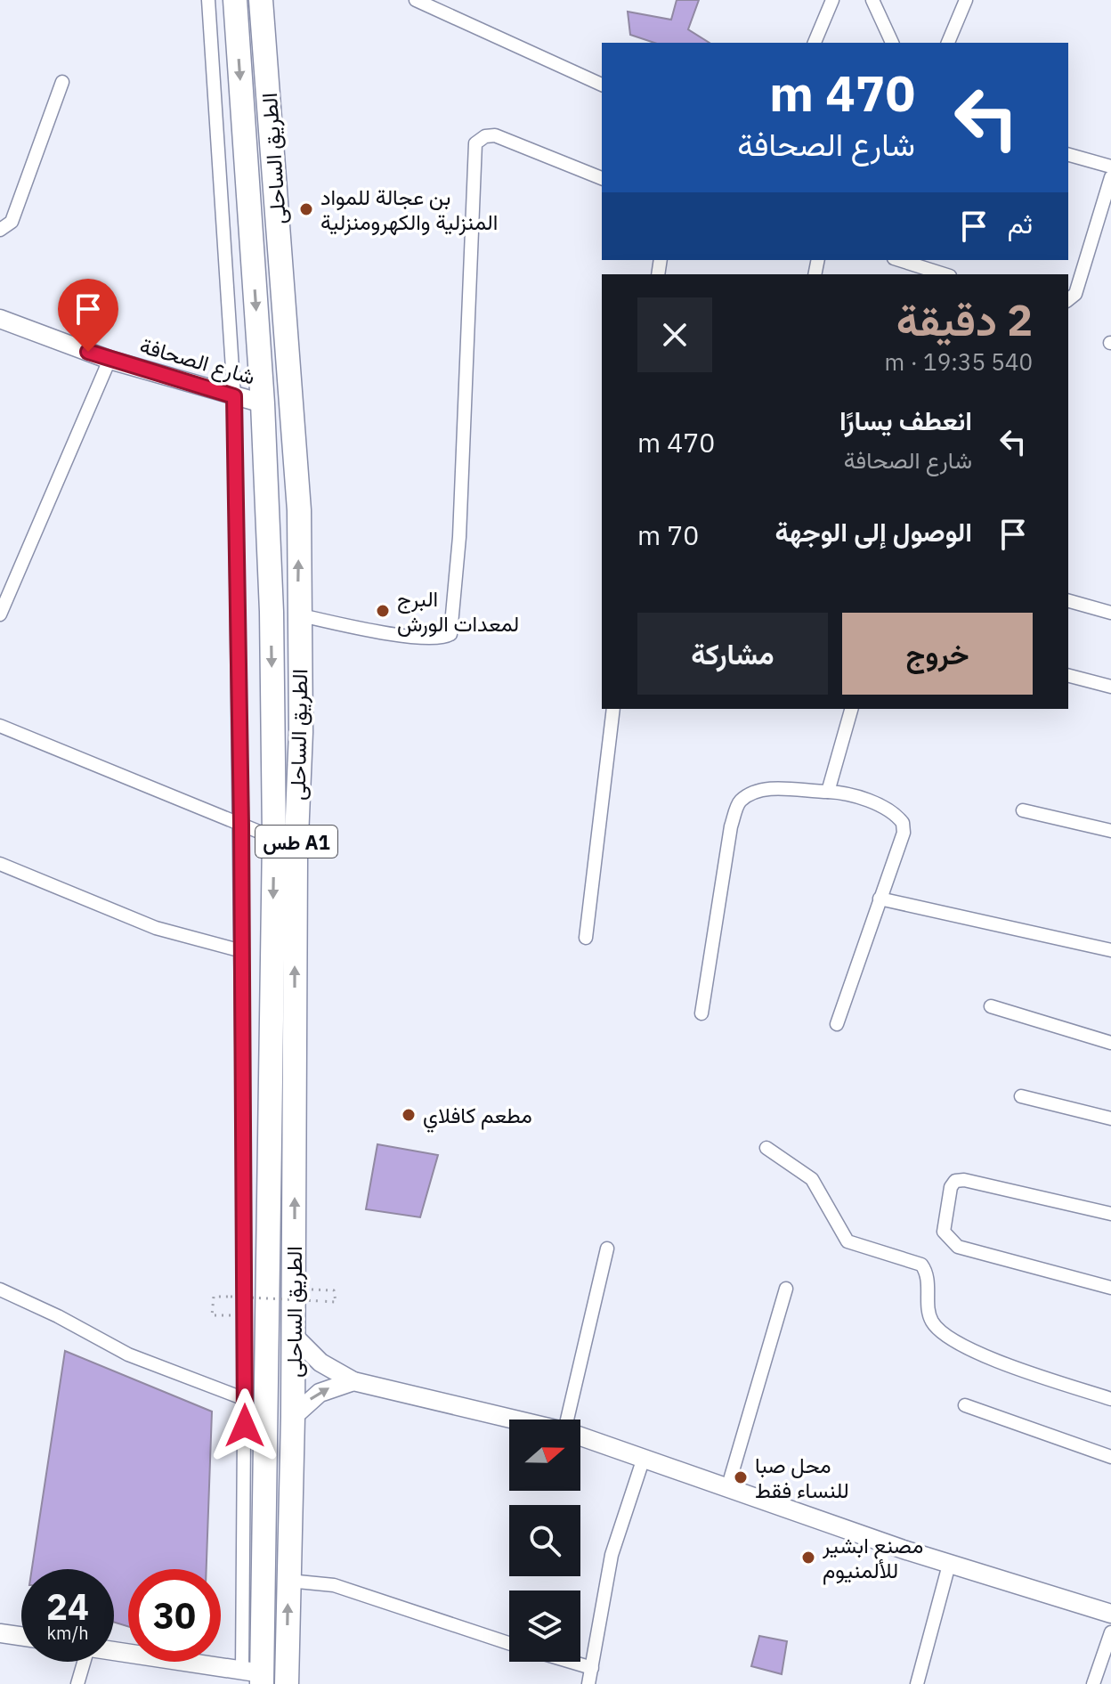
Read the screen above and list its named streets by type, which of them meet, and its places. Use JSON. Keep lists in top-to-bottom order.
{
  "streets": {
    "highway": ["الطريق الساحلى", "طس A1"],
    "street": ["شارع الصحافة"]
  },
  "crossings": [
    ["الطريق الساحلى", "شارع الصحافة"]
  ],
  "places": [
    "بن عجالة للمواد المنزلية والكهرومنزلية",
    "البرج لمعدات الورش",
    "مطعم كافلاي",
    "محل صبا للنساء فقط",
    "مصنع ابشير للألمنيوم"
  ],
  "north": "right",
  "page": {
    "turn": ["470 m", "شارع الصحافة"],
    "then": "ثم",
    "heading": ["2 دقيقة", "540 m · 19:35"],
    "list": [
      {
        "name": "انعطف يسارًا",
        "note": "شارع الصحافة",
        "value": "470 m"
      },
      {
        "name": "الوصول إلى الوجهة",
        "value": "70 m"
      }
    ],
    "buttons": ["خروج", "مشاركة"],
    "speed": "24 km/h",
    "limit": "30"
  }
}
